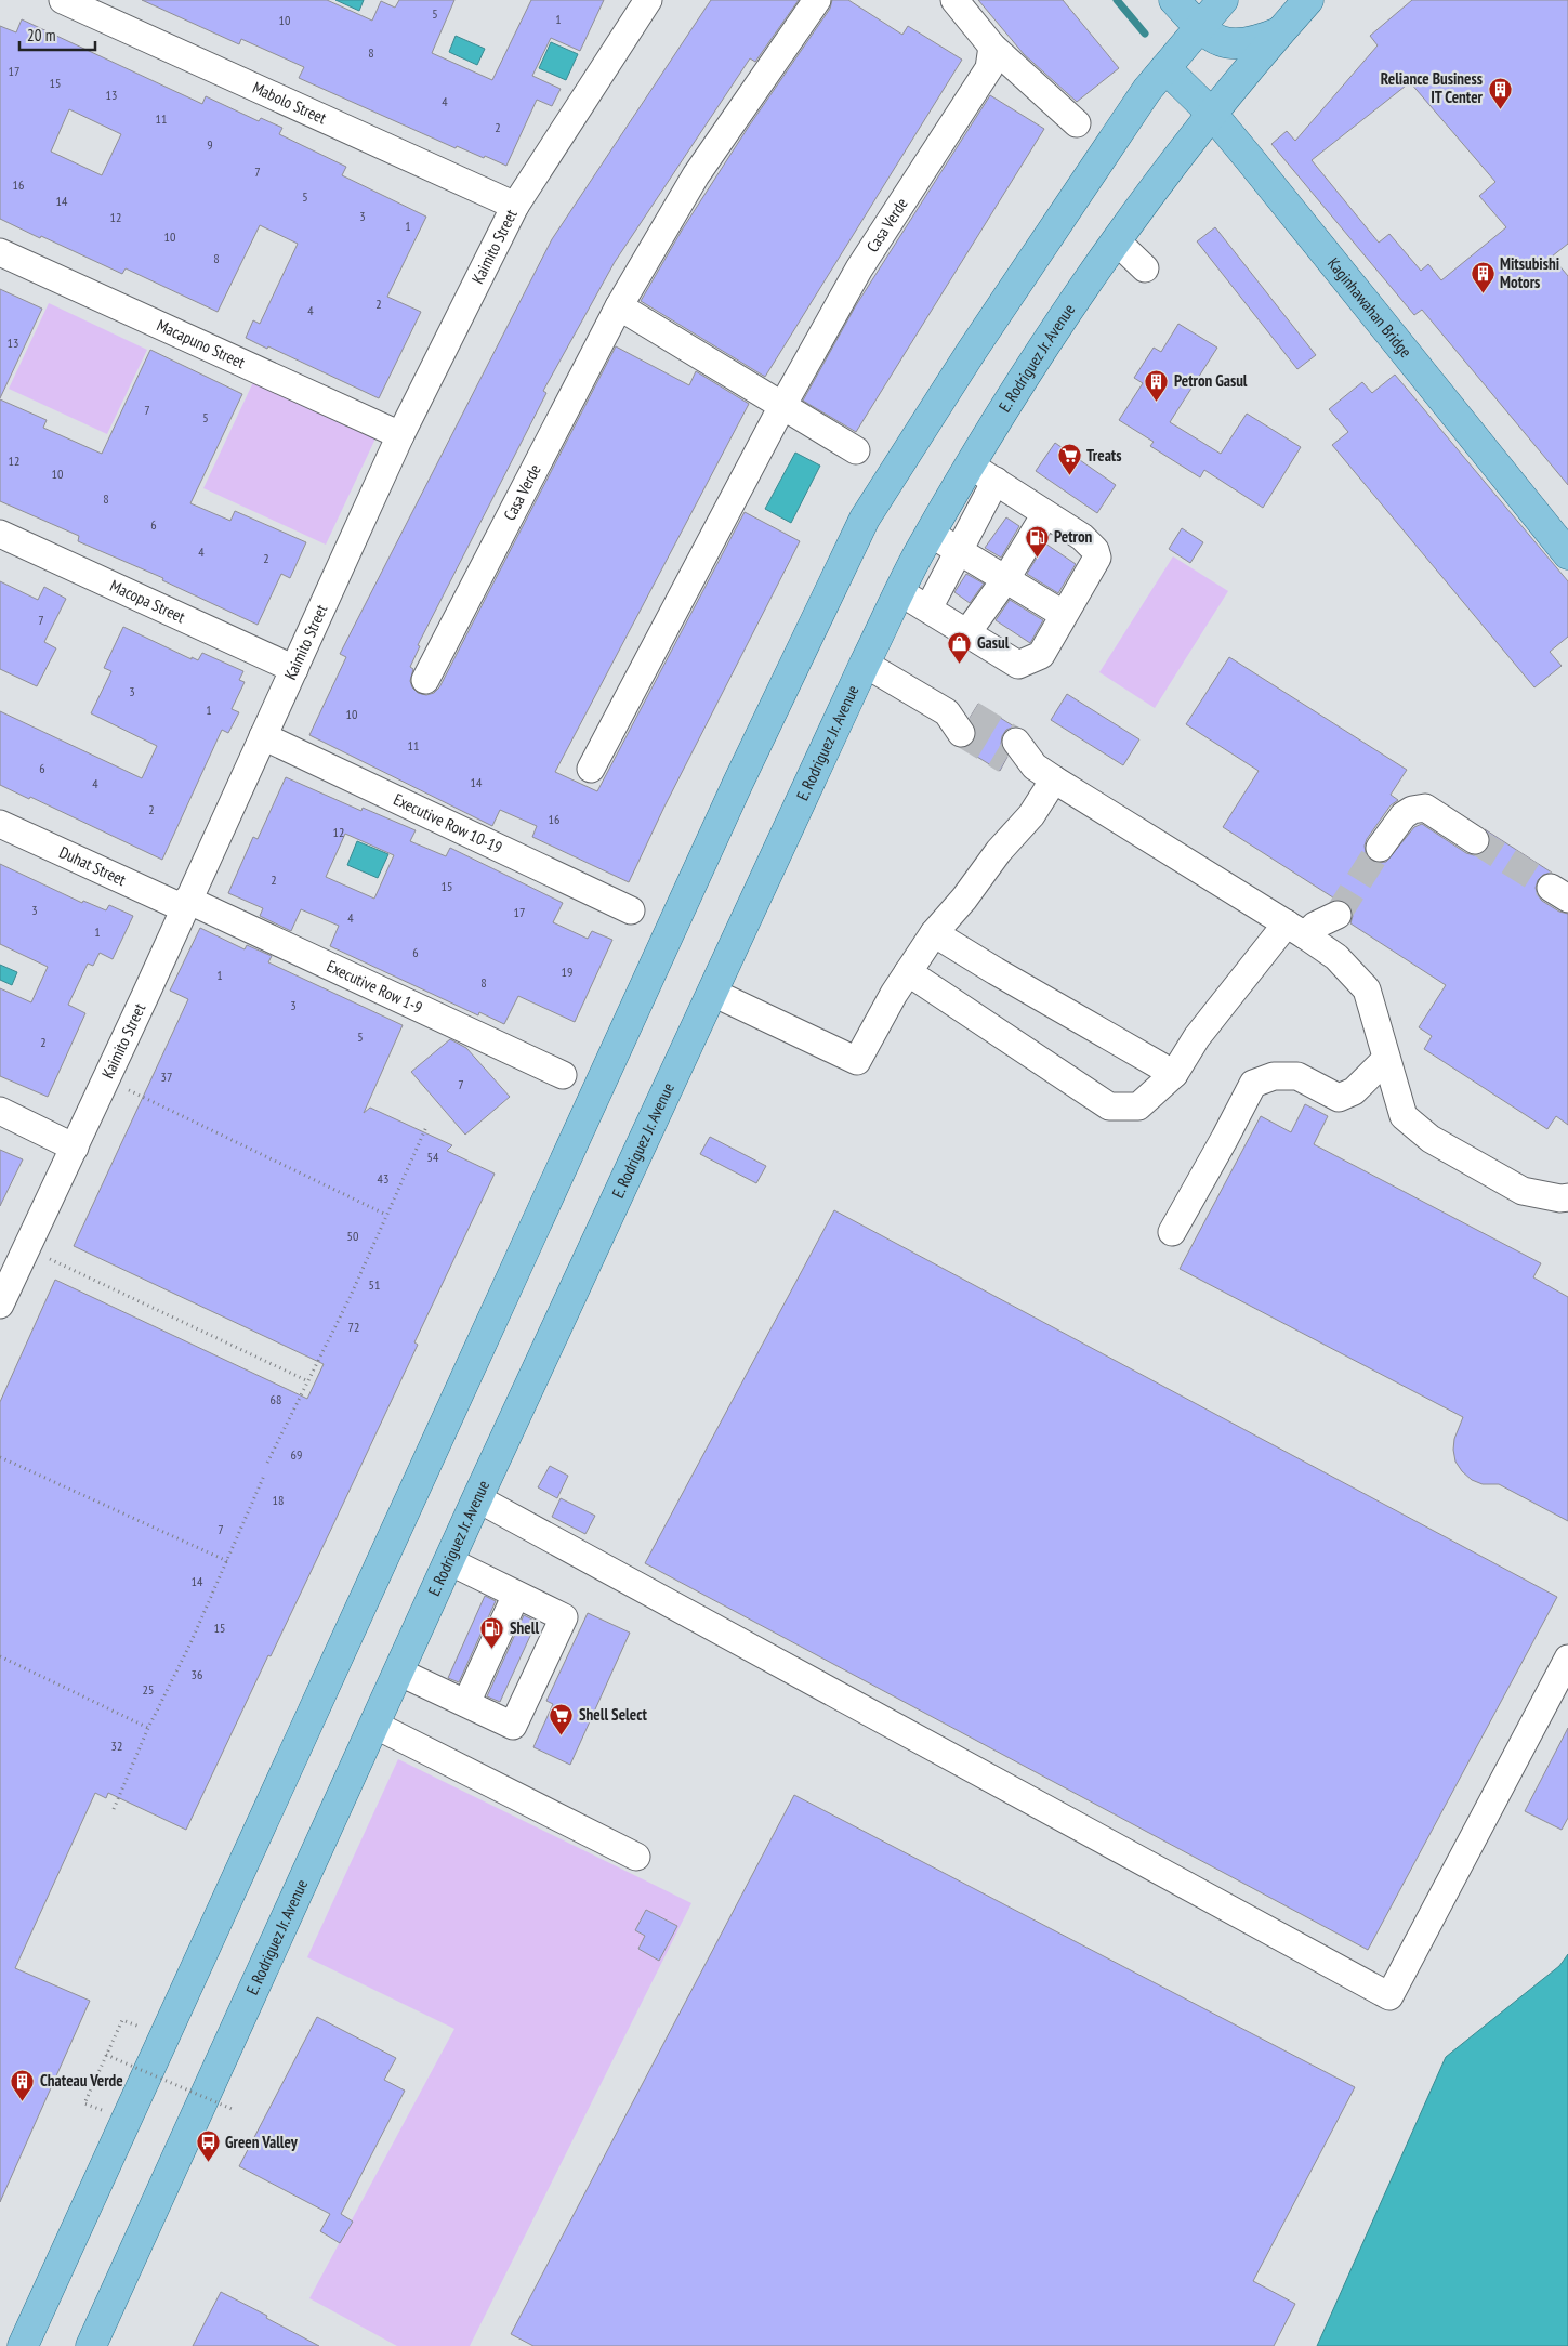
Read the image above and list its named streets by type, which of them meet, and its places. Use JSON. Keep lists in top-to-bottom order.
{
  "streets": {
    "main road": ["Kaginhawahan Bridge", "E. Rodriguez Jr. Avenue"],
    "street": [
      "Mabolo Street",
      "Casa Verde",
      "Kaimito Street",
      "Macapuno Street",
      "Macopa Street",
      "Executive Row 10-19",
      "Duhat Street",
      "Executive Row 1-9"
    ]
  },
  "crossings": [
    ["Mabolo Street", "Kaimito Street"],
    ["Kaimito Street", "Macapuno Street"],
    ["Kaimito Street", "Macopa Street"],
    ["Kaimito Street", "Executive Row 10-19"],
    ["Kaimito Street", "Duhat Street"],
    ["Kaimito Street", "Executive Row 1-9"],
    ["Kaginhawahan Bridge", "E. Rodriguez Jr. Avenue"],
    ["Duhat Street", "Executive Row 1-9"]
  ],
  "places": {
    "building": [
      "Reliance Business IT Center",
      "Mitsubishi Motors",
      "Petron Gasul",
      "Chateau Verde"
    ],
    "supermarket": ["Treats", "Shell Select"],
    "fuel station": ["Petron", "Shell"],
    "shop": ["Gasul"],
    "bus stop": ["Green Valley"]
  },
  "house_numbers": [
    "5",
    "1",
    "10",
    "8",
    "17",
    "15",
    "13",
    "4",
    "11",
    "2",
    "9",
    "7",
    "16",
    "5",
    "14",
    "3",
    "12",
    "1",
    "10",
    "8",
    "2",
    "4",
    "13",
    "7",
    "5",
    "12",
    "10",
    "8",
    "6",
    "4",
    "2",
    "7",
    "3",
    "1",
    "10",
    "11",
    "6",
    "14",
    "4",
    "2",
    "16",
    "12",
    "2",
    "15",
    "3",
    "17",
    "4",
    "1",
    "6",
    "19",
    "1",
    "8",
    "3",
    "5",
    "2",
    "37",
    "7",
    "54",
    "43",
    "50",
    "51",
    "72",
    "68",
    "69",
    "18",
    "7",
    "14",
    "15",
    "36",
    "25",
    "32"
  ],
  "scale_bar": "20 m"
}
